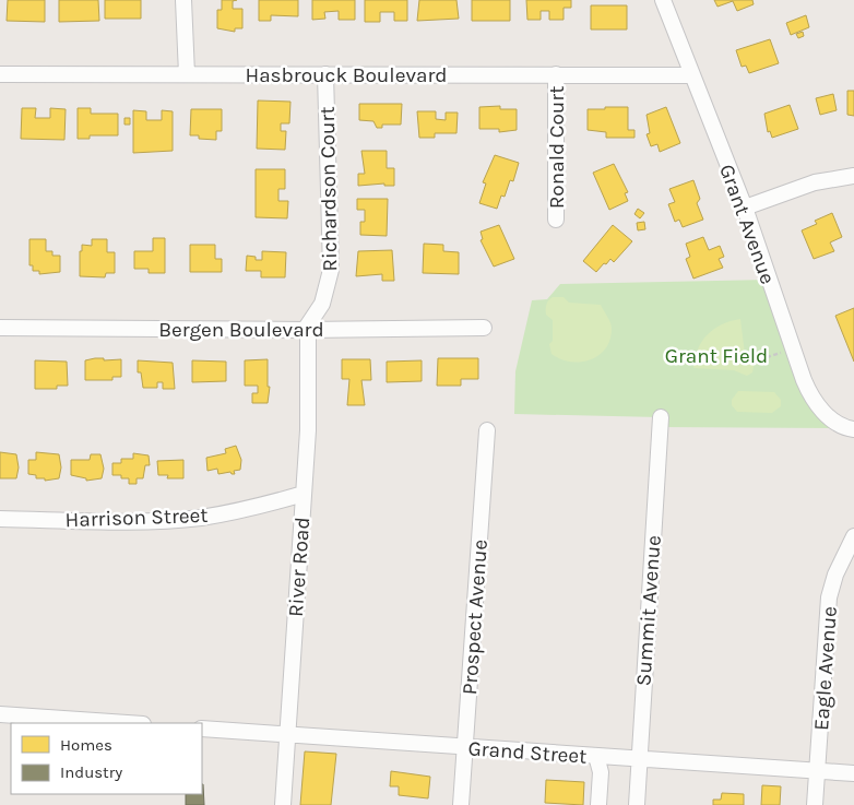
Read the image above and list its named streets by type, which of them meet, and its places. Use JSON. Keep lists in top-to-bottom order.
{
  "streets": {
    "street": [
      "Hasbrouck Boulevard",
      "Ronald Court",
      "Richardson Court",
      "Grant Avenue",
      "Bergen Boulevard",
      "Harrison Street",
      "River Road",
      "Summit Avenue",
      "Prospect Avenue",
      "Eagle Avenue",
      "Grand Street"
    ]
  },
  "crossings": [
    ["Hasbrouck Boulevard", "Ronald Court"],
    ["Hasbrouck Boulevard", "Richardson Court"],
    ["Hasbrouck Boulevard", "Grant Avenue"],
    ["Richardson Court", "Bergen Boulevard"],
    ["Richardson Court", "River Road"],
    ["Bergen Boulevard", "River Road"],
    ["Harrison Street", "River Road"],
    ["River Road", "Grand Street"],
    ["Summit Avenue", "Grand Street"],
    ["Prospect Avenue", "Grand Street"],
    ["Eagle Avenue", "Grand Street"]
  ],
  "parks": ["Grant Field"],
  "legend": ["Homes", "Industry"]
}
